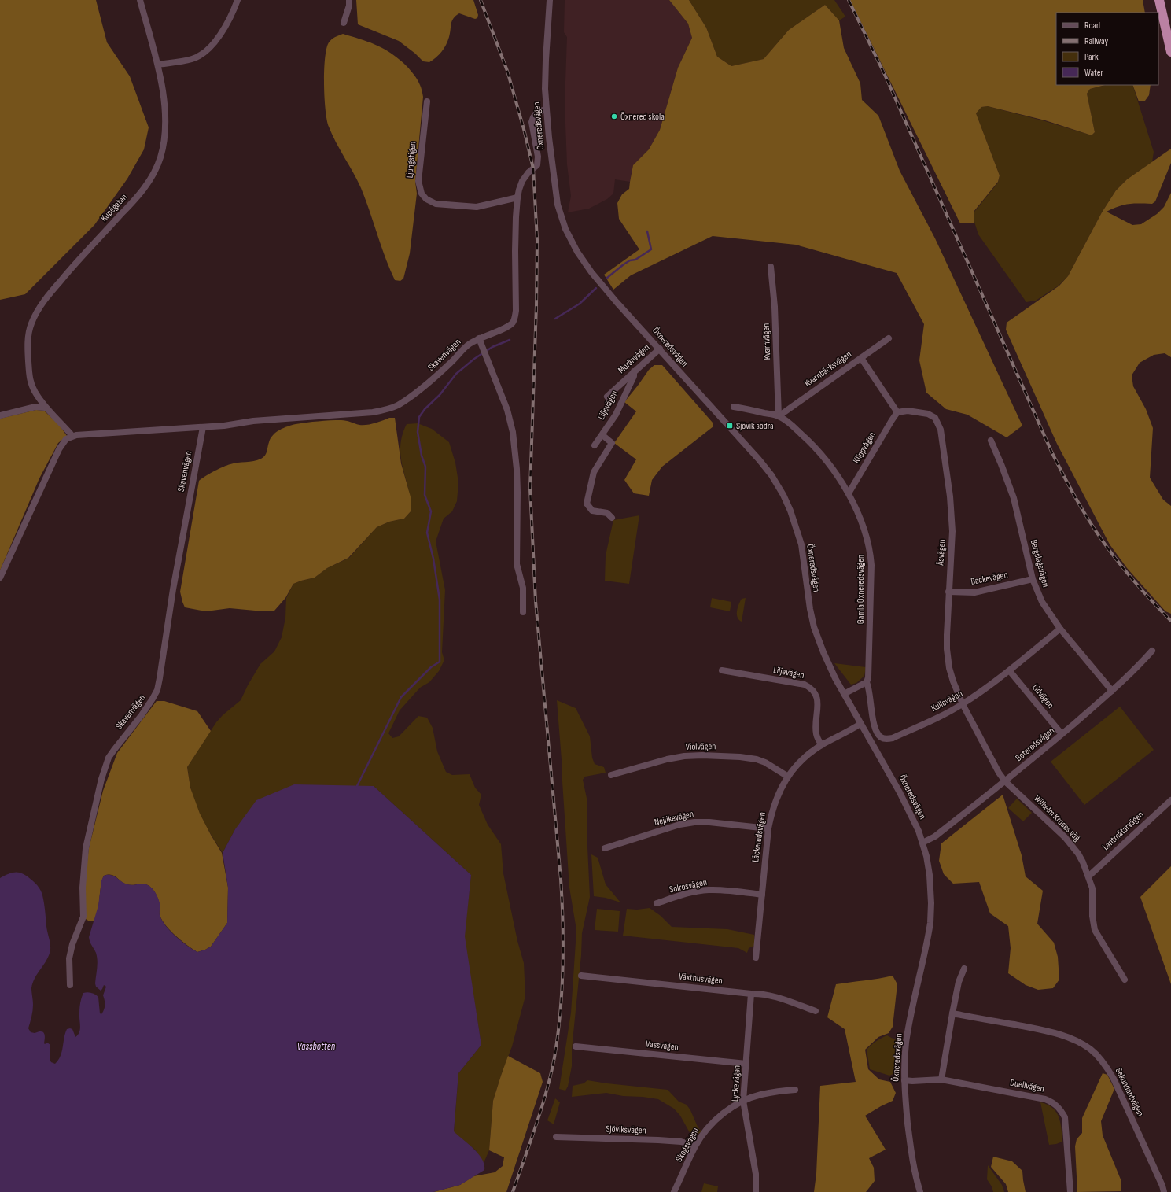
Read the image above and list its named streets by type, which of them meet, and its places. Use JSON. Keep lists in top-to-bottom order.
{
  "streets": {
    "street": [
      "Öxneredsvägen",
      "Ljungstigen",
      "Kupégatan",
      "Kvarnvägen",
      "Skavenvägen",
      "Moränvägen",
      "Kvarnbäcksvägen",
      "Liljevägen",
      "Klippvägen",
      "Åsvägen",
      "Bergslagsvägen",
      "Backevägen",
      "Gamla Öxneredsvägen",
      "Lidvägen",
      "Kullevägen",
      "Boteredsvägen",
      "Violvägen",
      "Nejlikevägen",
      "Wilhelm Kruses väg",
      "Lantmätarvägen",
      "Låckeredsvägen",
      "Solrosvägen",
      "Växthusvägen",
      "Vassvägen",
      "Lyckevägen",
      "Duellvägen",
      "Sekundantvägen",
      "Sjöviksvägen",
      "Skogsvägen"
    ]
  },
  "crossings": [
    ["Öxneredsvägen", "Skavenvägen"],
    ["Öxneredsvägen", "Moränvägen"],
    ["Öxneredsvägen", "Boteredsvägen"],
    ["Öxneredsvägen", "Låckeredsvägen"],
    ["Öxneredsvägen", "Duellvägen"],
    ["Ljungstigen", "Skavenvägen"],
    ["Kupégatan", "Skavenvägen"],
    ["Kvarnvägen", "Kvarnbäcksvägen"],
    ["Kvarnvägen", "Gamla Öxneredsvägen"],
    ["Moränvägen", "Liljevägen"],
    ["Kvarnbäcksvägen", "Gamla Öxneredsvägen"],
    ["Liljevägen", "Låckeredsvägen"],
    ["Klippvägen", "Åsvägen"],
    ["Klippvägen", "Gamla Öxneredsvägen"],
    ["Åsvägen", "Backevägen"],
    ["Åsvägen", "Kullevägen"],
    ["Åsvägen", "Boteredsvägen"],
    ["Åsvägen", "Wilhelm Kruses väg"],
    ["Bergslagsvägen", "Backevägen"],
    ["Bergslagsvägen", "Kullevägen"],
    ["Bergslagsvägen", "Boteredsvägen"],
    ["Gamla Öxneredsvägen", "Kullevägen"],
    ["Lidvägen", "Kullevägen"],
    ["Lidvägen", "Boteredsvägen"],
    ["Boteredsvägen", "Wilhelm Kruses väg"],
    ["Violvägen", "Låckeredsvägen"],
    ["Nejlikevägen", "Låckeredsvägen"],
    ["Wilhelm Kruses väg", "Lantmätarvägen"],
    ["Låckeredsvägen", "Solrosvägen"],
    ["Växthusvägen", "Lyckevägen"],
    ["Vassvägen", "Lyckevägen"],
    ["Lyckevägen", "Skogsvägen"],
    ["Sjöviksvägen", "Skogsvägen"]
  ],
  "water": ["Vassbotten"],
  "places": {
    "other": ["Öxnered skola"],
    "transit": ["Sjövik södra"]
  },
  "legend": [
    "Road",
    "Railway",
    "Park",
    "Water"
  ]
}
